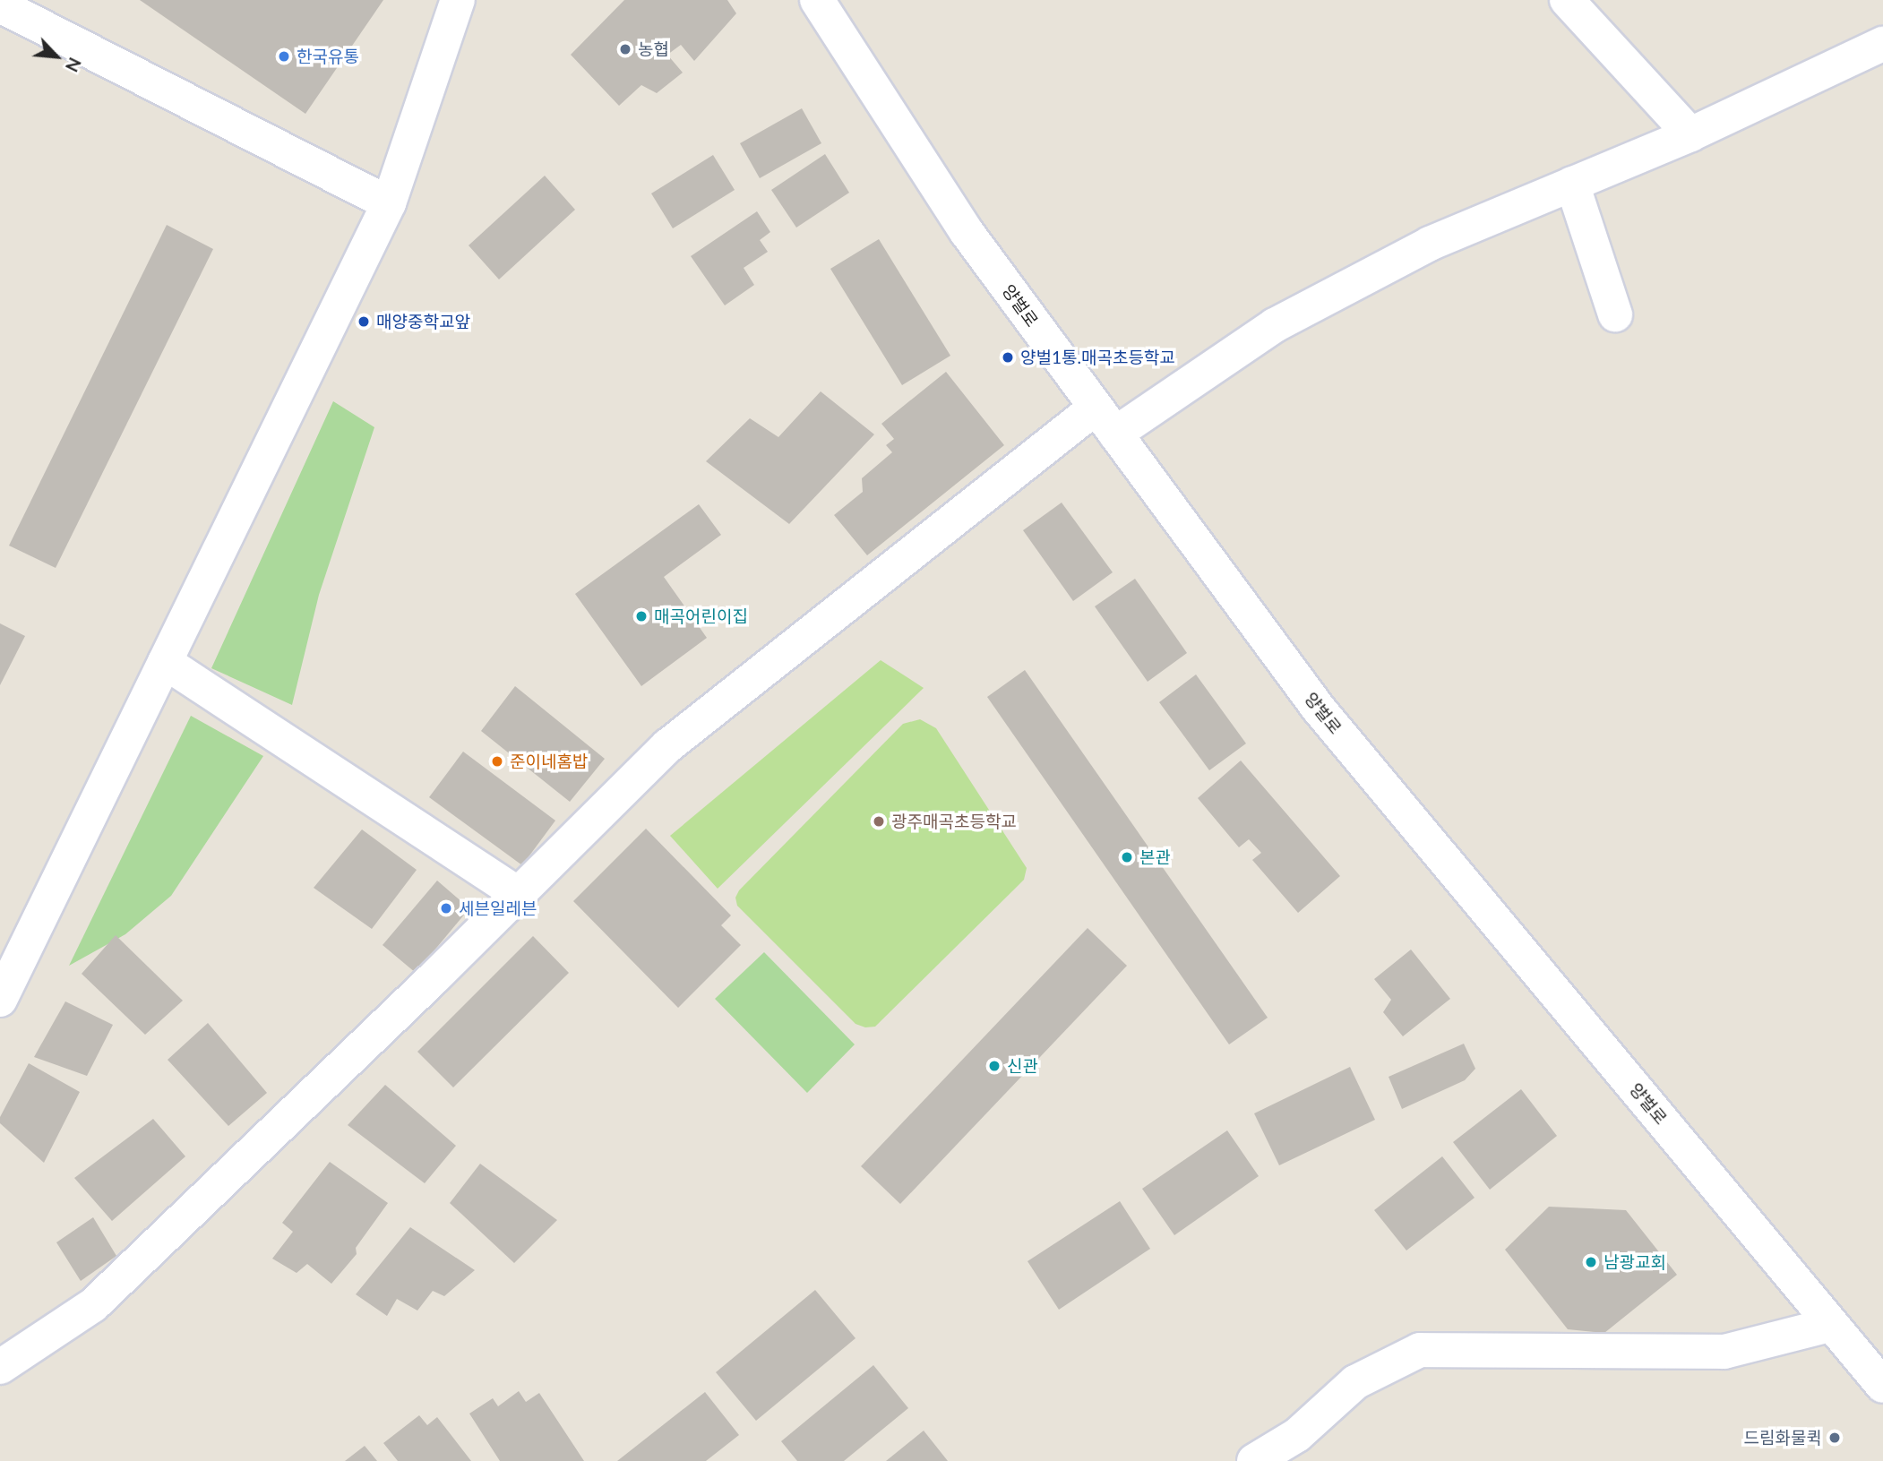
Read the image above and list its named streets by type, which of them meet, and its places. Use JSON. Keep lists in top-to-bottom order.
{
  "streets": {
    "street": ["양벌로"]
  },
  "places": [
    "농협",
    "한국유통",
    "매양중학교앞",
    "양벌1통.매곡초등학교",
    "매곡어린이집",
    "준이네홈밥",
    "광주매곡초등학교",
    "본관",
    "세븐일레븐",
    "신관",
    "남광교회",
    "드림화물퀵"
  ],
  "north": "bottom right"
}
